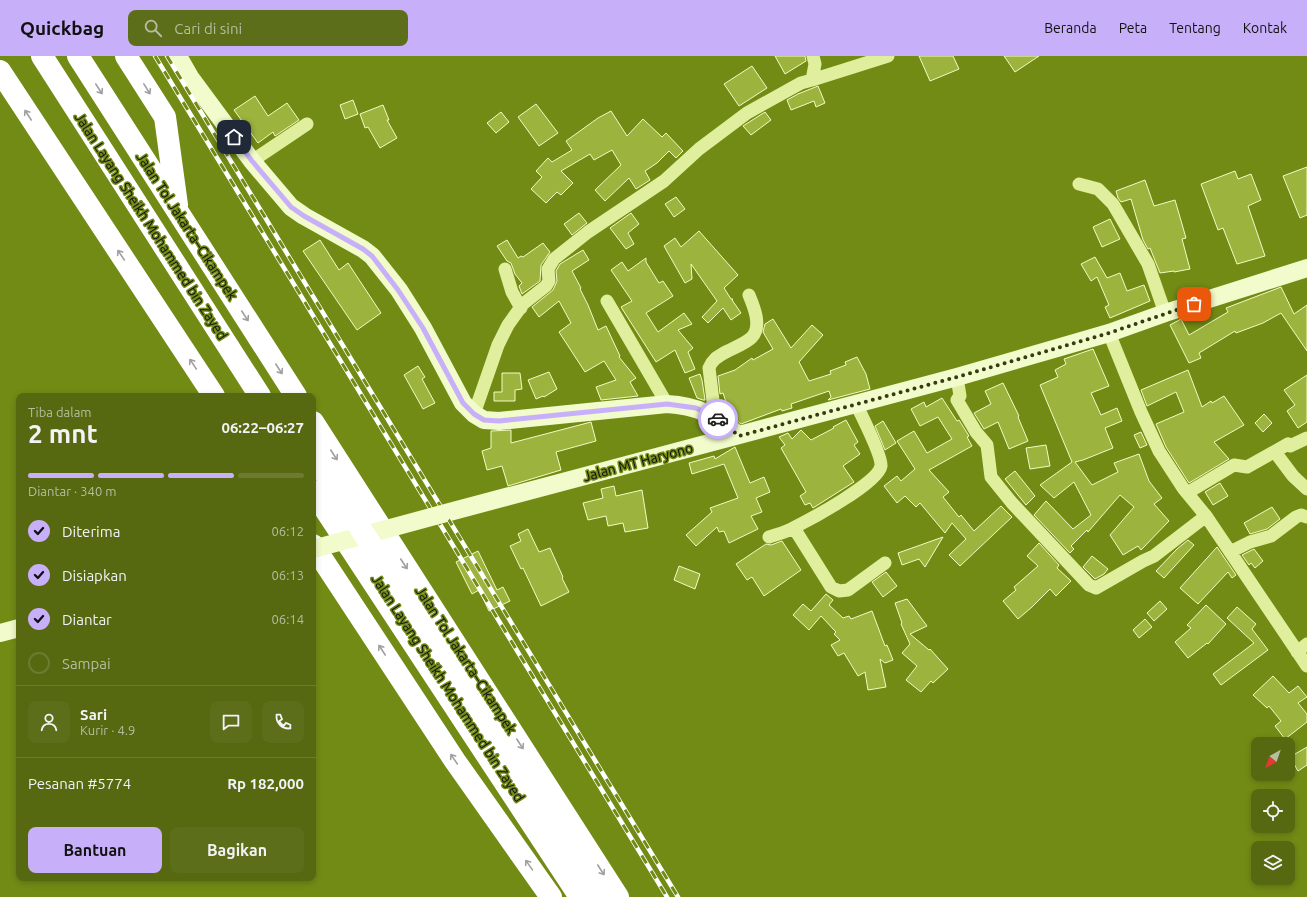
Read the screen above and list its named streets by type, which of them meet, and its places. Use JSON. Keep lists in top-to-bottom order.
{
  "streets": {
    "highway": ["Jalan Layang Sheikh Mohammed bin Zayed", "Jalan Tol Jakarta–Cikampek"],
    "main road": ["Jalan MT Haryono"]
  },
  "north": "bottom left",
  "page": {
    "header": "Quickbag",
    "search": "Cari di sini",
    "nav": [
      "Beranda",
      "Peta",
      "Tentang",
      "Kontak"
    ],
    "heading": ["2 mnt", "Tiba dalam", "06:22–06:27"],
    "panel": [
      "Sari",
      "Kurir · 4.9",
      "Pesanan #5774",
      "Rp 182,000"
    ],
    "bar": "Diantar · 340 m",
    "list": [
      ["Diterima", "06:12"],
      ["Disiapkan", "06:13"],
      ["Diantar", "06:14"],
      "Sampai"
    ],
    "buttons": ["Bantuan", "Bagikan"]
  }
}
